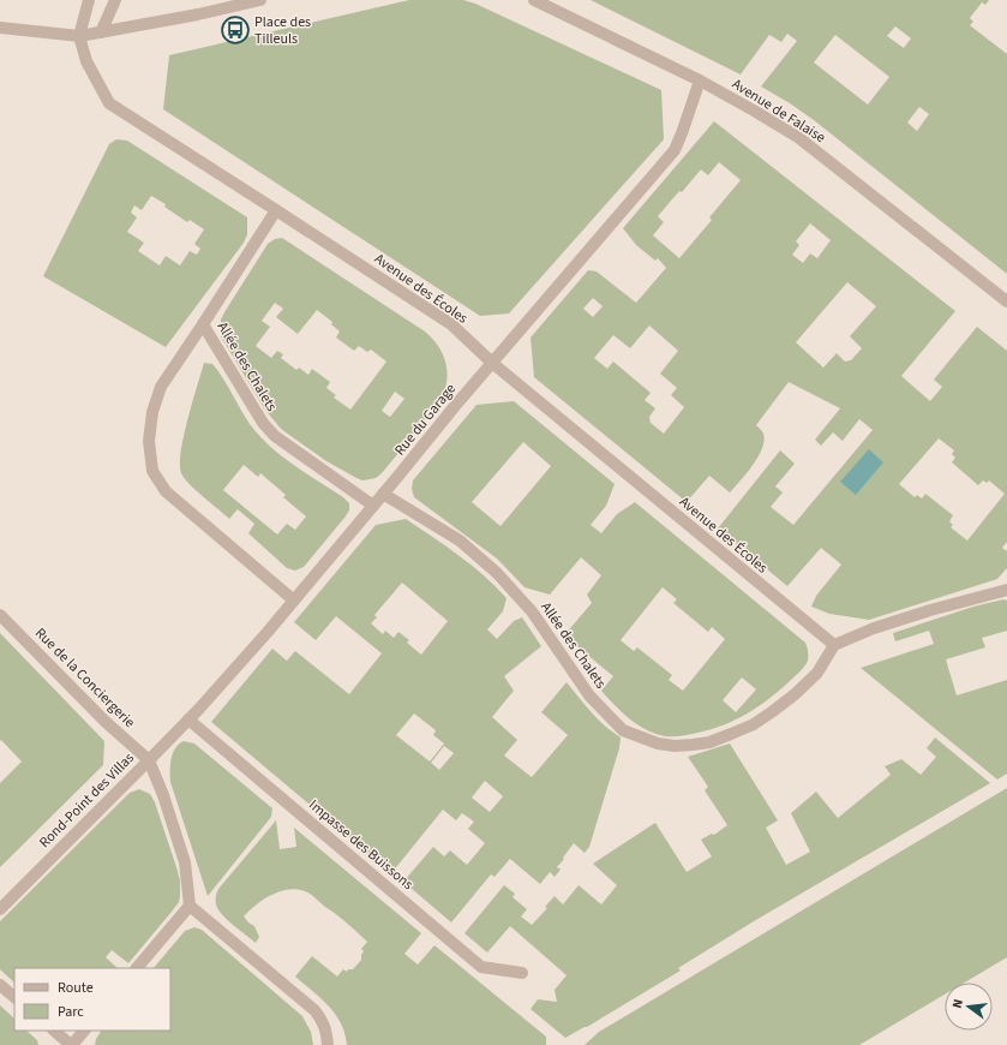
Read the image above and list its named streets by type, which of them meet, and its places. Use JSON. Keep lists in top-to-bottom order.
{
  "streets": {
    "street": [
      "Avenue de Falaise",
      "Avenue des Écoles",
      "Allée des Chalets",
      "Rue du Garage",
      "Rue de la Conciergerie",
      "Rond-Point des Villas",
      "Impasse des Buissons"
    ]
  },
  "crossings": [
    ["Avenue de Falaise", "Rue du Garage"],
    ["Avenue des Écoles", "Allée des Chalets"],
    ["Avenue des Écoles", "Rue du Garage"],
    ["Allée des Chalets", "Rue du Garage"],
    ["Rue du Garage", "Rue de la Conciergerie"],
    ["Rue du Garage", "Rond-Point des Villas"],
    ["Rue du Garage", "Impasse des Buissons"],
    ["Rue de la Conciergerie", "Rond-Point des Villas"]
  ],
  "places": {
    "bus stop": ["Place des Tilleuls"]
  },
  "legend": ["Route", "Parc"],
  "north": "left"
}
